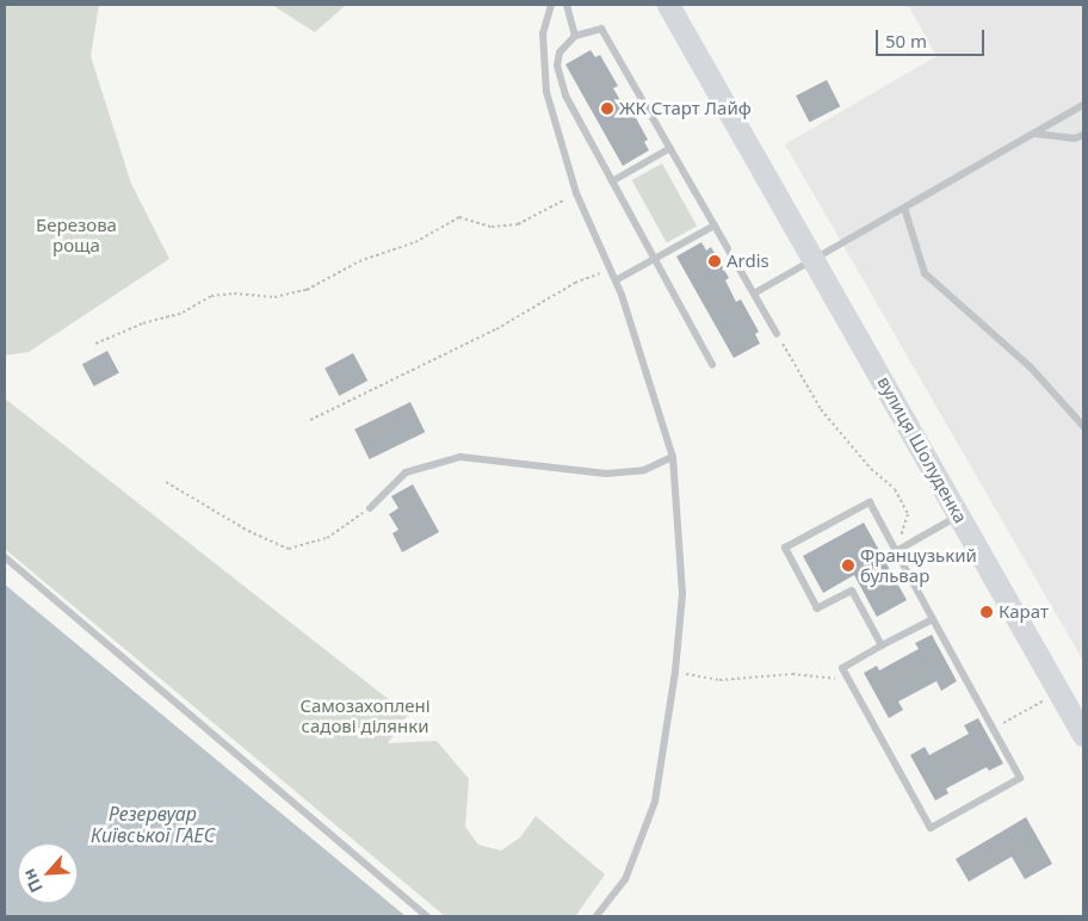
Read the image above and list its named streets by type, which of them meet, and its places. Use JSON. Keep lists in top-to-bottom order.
{
  "streets": {
    "main road": ["вулиця Шолуденка"]
  },
  "water": ["Резервуар Київської ГАЕС"],
  "parks": ["Березова роща", "Самозахоплені садові ділянки"],
  "places": [
    "ЖК Старт Лайф",
    "Ardis",
    "Французький бульвар",
    "Карат"
  ],
  "scale_bar": "50 m",
  "north": "bottom left"
}
